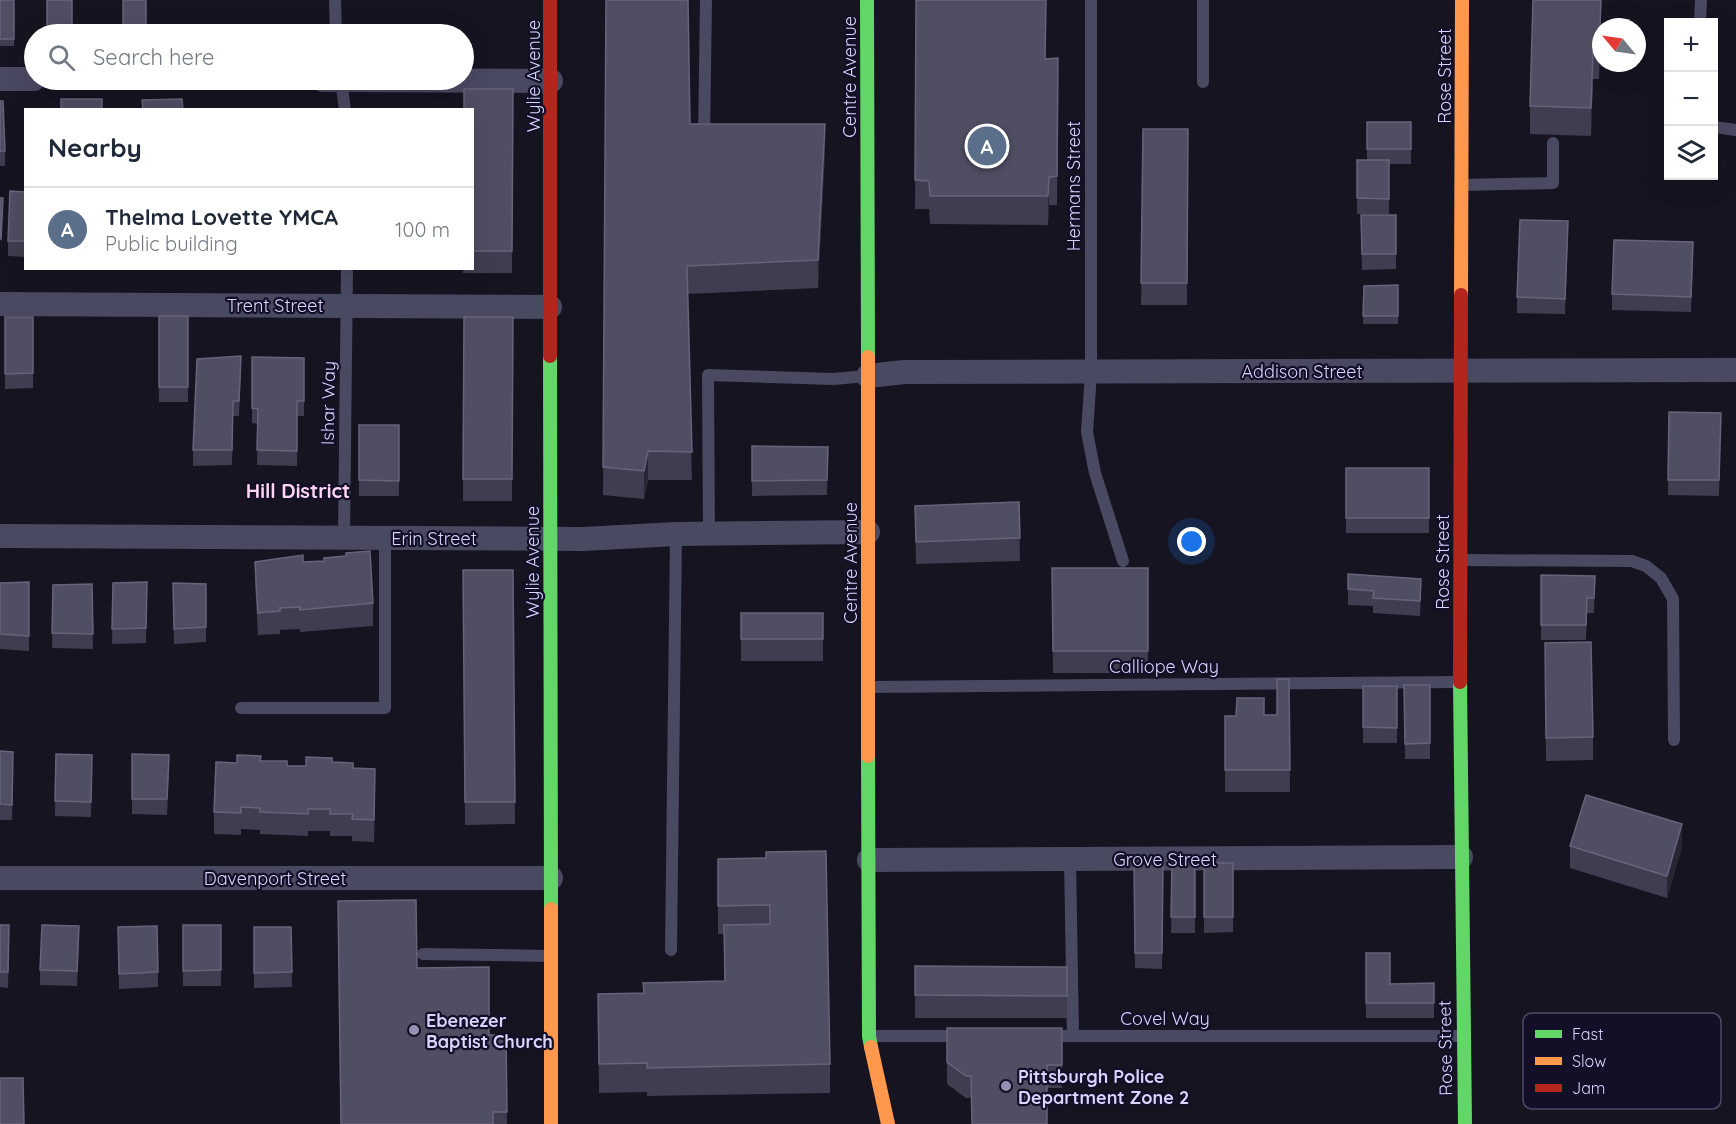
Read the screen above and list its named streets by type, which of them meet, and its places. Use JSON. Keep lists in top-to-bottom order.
{
  "streets": {
    "street": [
      "Wylie Avenue",
      "Rose Street",
      "Centre Avenue",
      "Trent Street",
      "Addison Street",
      "Erin Street",
      "Grove Street",
      "Davenport Street"
    ],
    "lane": [
      "Hermans Street",
      "Ishar Way",
      "Calliope Way",
      "Covel Way"
    ]
  },
  "crossings": [
    ["Wylie Avenue", "Trent Street"],
    ["Wylie Avenue", "Erin Street"],
    ["Wylie Avenue", "Davenport Street"],
    ["Rose Street", "Addison Street"],
    ["Rose Street", "Calliope Way"],
    ["Rose Street", "Grove Street"],
    ["Rose Street", "Covel Way"],
    ["Centre Avenue", "Addison Street"],
    ["Centre Avenue", "Erin Street"],
    ["Centre Avenue", "Calliope Way"],
    ["Centre Avenue", "Grove Street"],
    ["Hermans Street", "Addison Street"],
    ["Trent Street", "Ishar Way"],
    ["Ishar Way", "Erin Street"]
  ],
  "districts": ["Hill District"],
  "places": ["Ebenezer Baptist Church", "Pittsburgh Police Department Zone 2"],
  "legend": ["Fast", "Slow", "Jam"],
  "north": "top left",
  "page": {
    "map_buttons": ["+", "−"],
    "search": "Search here",
    "heading": "Nearby",
    "pins": "A",
    "list": [
      {
        "mark": "A",
        "name": "Thelma Lovette YMCA",
        "note": "Public building",
        "value": "100 m"
      }
    ]
  }
}
